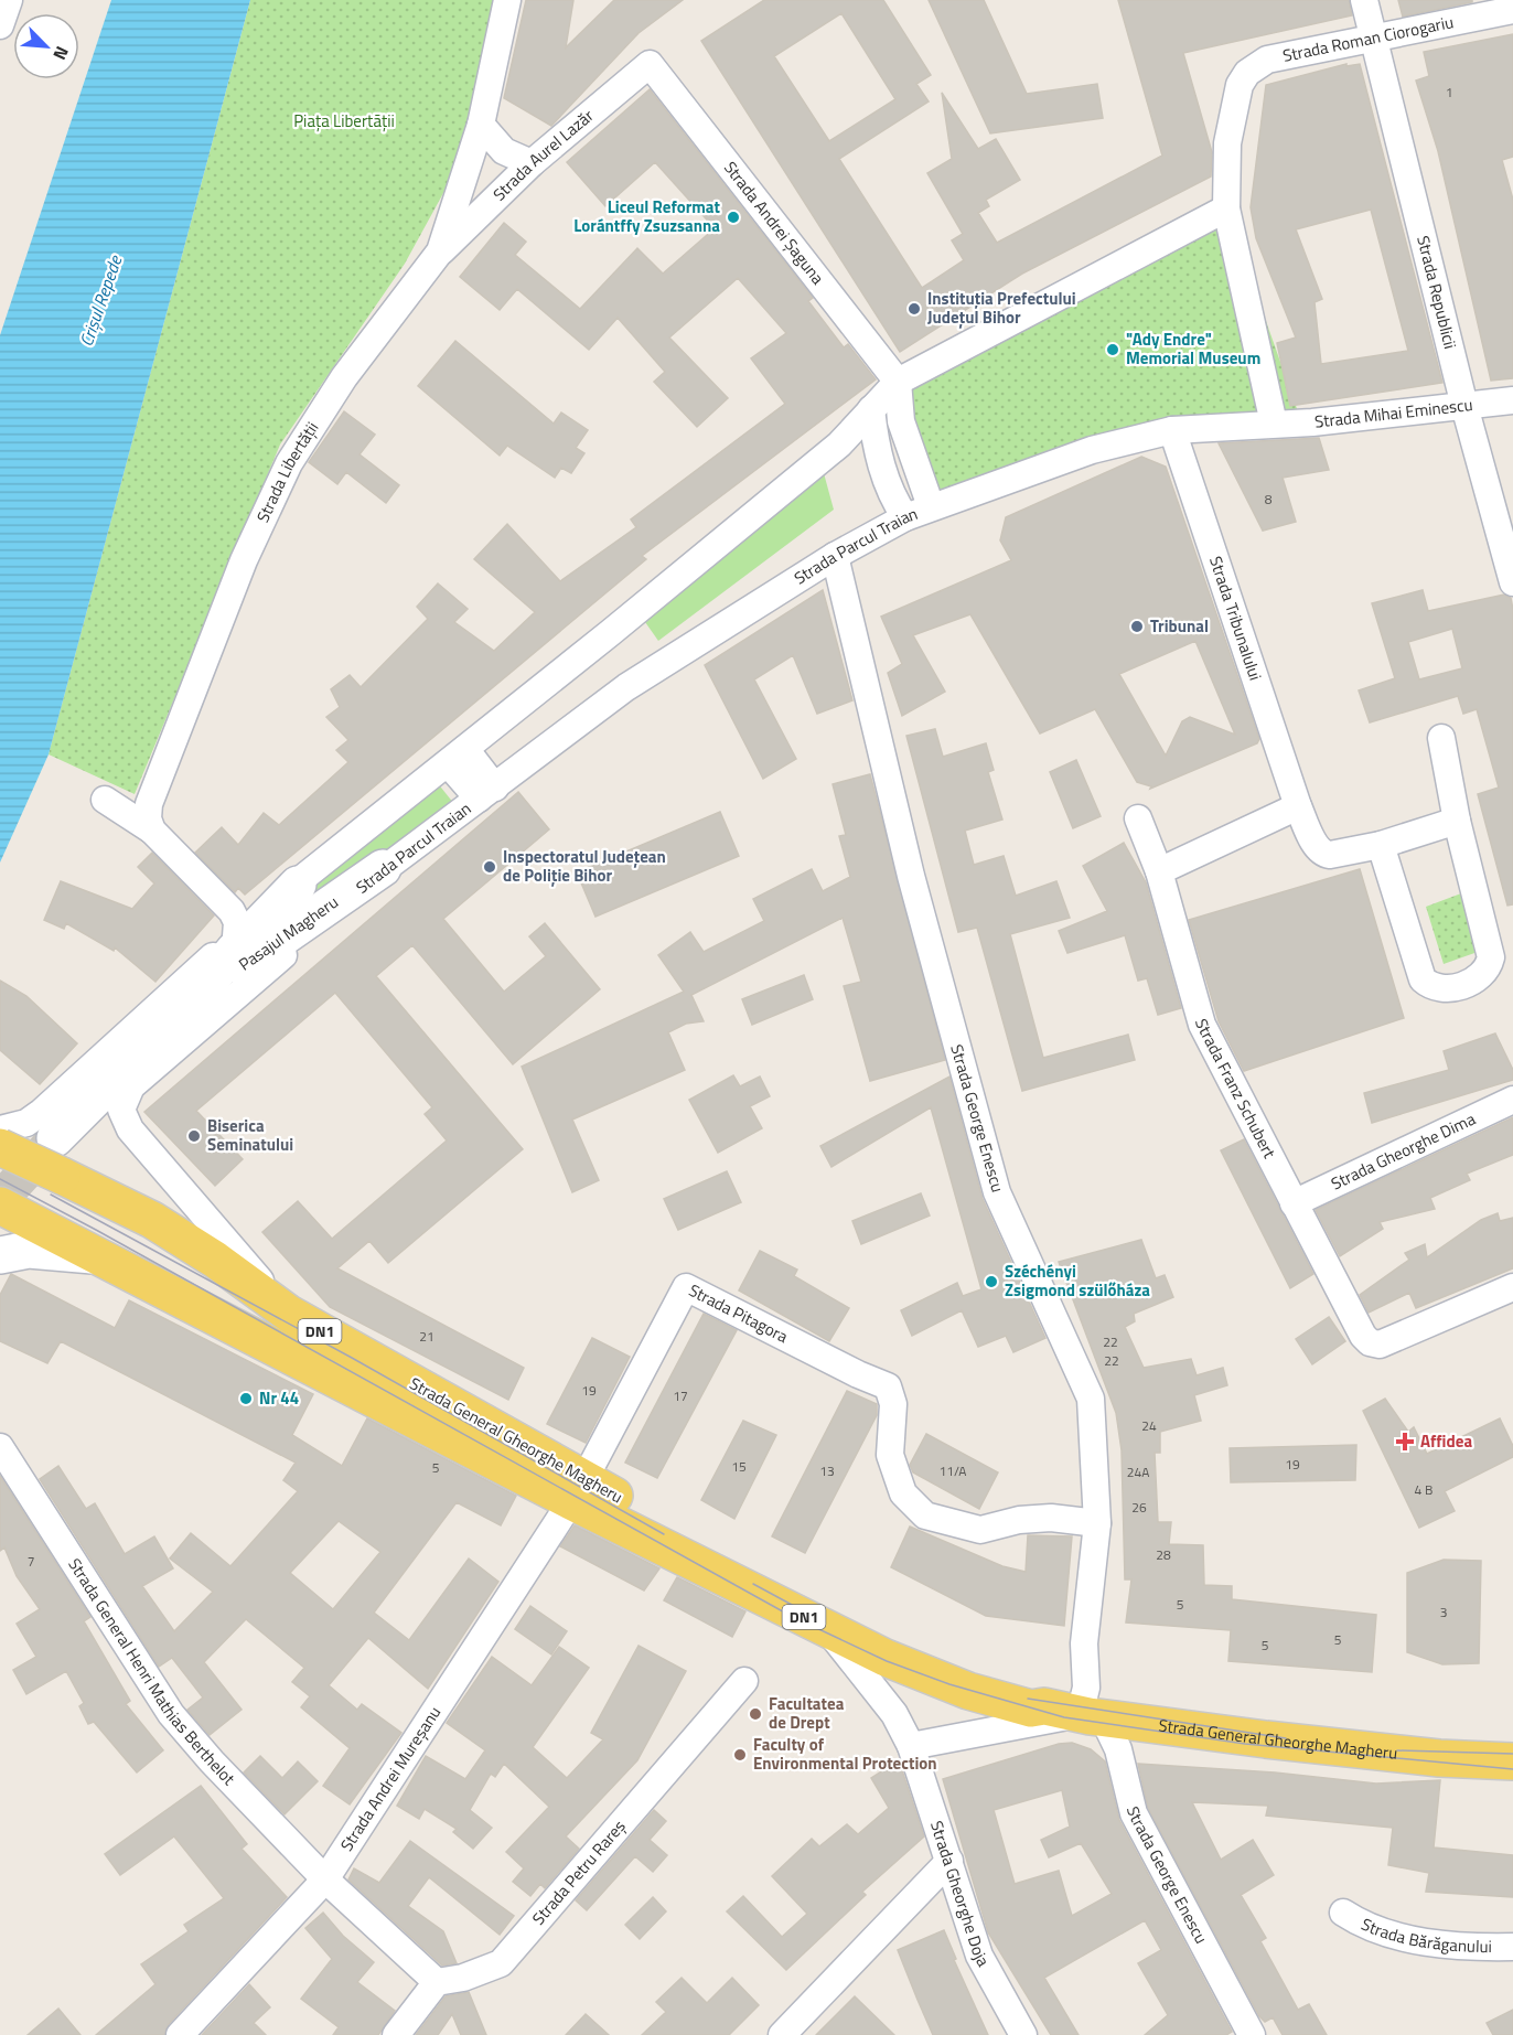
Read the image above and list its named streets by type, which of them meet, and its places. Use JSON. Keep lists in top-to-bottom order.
{
  "streets": {
    "main road": ["DN1", "Strada General Gheorghe Magheru"],
    "street": [
      "Strada Roman Ciorogariu",
      "Strada Aurel Lazăr",
      "Strada Andrei Șaguna",
      "Strada Republicii",
      "Strada Mihai Eminescu",
      "Strada Libertății",
      "Strada Parcul Traian",
      "Strada Tribunalului",
      "Pasajul Magheru",
      "Strada Franz Schubert",
      "Strada George Enescu",
      "Strada Gheorghe Dima",
      "Strada Pitagora",
      "Strada General Henri Mathias Berthelot",
      "Strada Andrei Mureșanu",
      "Strada Petru Rareș",
      "Strada Gheorghe Doja",
      "Strada Bărăganului"
    ]
  },
  "crossings": [
    ["Strada Roman Ciorogariu", "Strada Republicii"],
    ["Strada Aurel Lazăr", "Strada Andrei Șaguna"],
    ["Strada Aurel Lazăr", "Strada Libertății"],
    ["Strada Andrei Șaguna", "Strada Parcul Traian"],
    ["Strada Republicii", "Strada Mihai Eminescu"],
    ["Strada Mihai Eminescu", "Strada Parcul Traian"],
    ["Strada Parcul Traian", "Strada Tribunalului"],
    ["Strada Parcul Traian", "Pasajul Magheru"],
    ["Strada Parcul Traian", "Strada George Enescu"],
    ["Strada Parcul Traian", "Strada General Gheorghe Magheru"],
    ["Strada Franz Schubert", "Strada Gheorghe Dima"],
    ["Strada George Enescu", "Strada Pitagora"],
    ["Strada George Enescu", "Strada General Gheorghe Magheru"],
    ["Strada Pitagora", "Strada General Gheorghe Magheru"],
    ["Strada Pitagora", "Strada Andrei Mureșanu"],
    ["Strada General Gheorghe Magheru", "Strada Andrei Mureșanu"],
    ["Strada General Gheorghe Magheru", "Strada Gheorghe Doja"],
    ["Strada General Henri Mathias Berthelot", "Strada Andrei Mureșanu"],
    ["Strada General Henri Mathias Berthelot", "Strada Petru Rareș"]
  ],
  "water": ["Crișul Repede"],
  "parks": ["Piața Libertății"],
  "places": {
    "other": [
      "Liceul Reformat Lorántffy Zsuzsanna",
      "Instituția Prefectului Județul Bihor",
      "\"Ady Endre\" Memorial Museum",
      "Tribunal",
      "Inspectoratul Județean de Poliție Bihor",
      "Biserica Seminatului",
      "Széchényi Zsigmond szülőháza",
      "Nr 44",
      "Facultatea de Drept",
      "Faculty of Environmental Protection"
    ],
    "health": ["Affidea"]
  },
  "house_numbers": [
    "1",
    "8",
    "21",
    "22",
    "22",
    "19",
    "17",
    "24",
    "19",
    "15",
    "5",
    "13",
    "11/A",
    "24A",
    "4 B",
    "26",
    "28",
    "7",
    "5",
    "3",
    "5",
    "5"
  ],
  "north": "bottom right"
}
